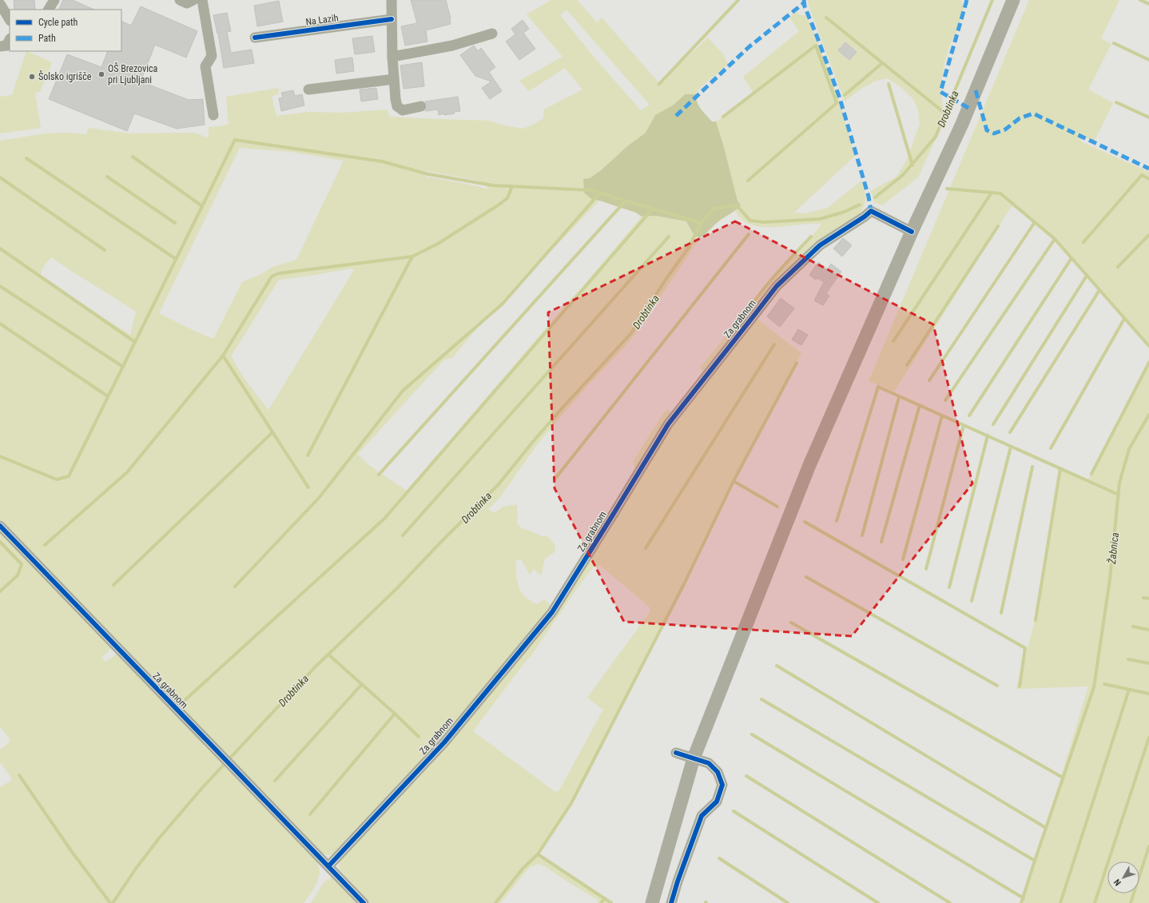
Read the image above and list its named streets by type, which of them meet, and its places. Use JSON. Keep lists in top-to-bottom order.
{
  "streets": {
    "street": ["Na Lazih", "Za grabnom"]
  },
  "water": ["Drobtinka", "Žabnica"],
  "places": ["OŠ Brezovica pri Ljubljani", "Šolsko igrišče"],
  "legend": ["Cycle path", "Path"],
  "north": "bottom left"
}
